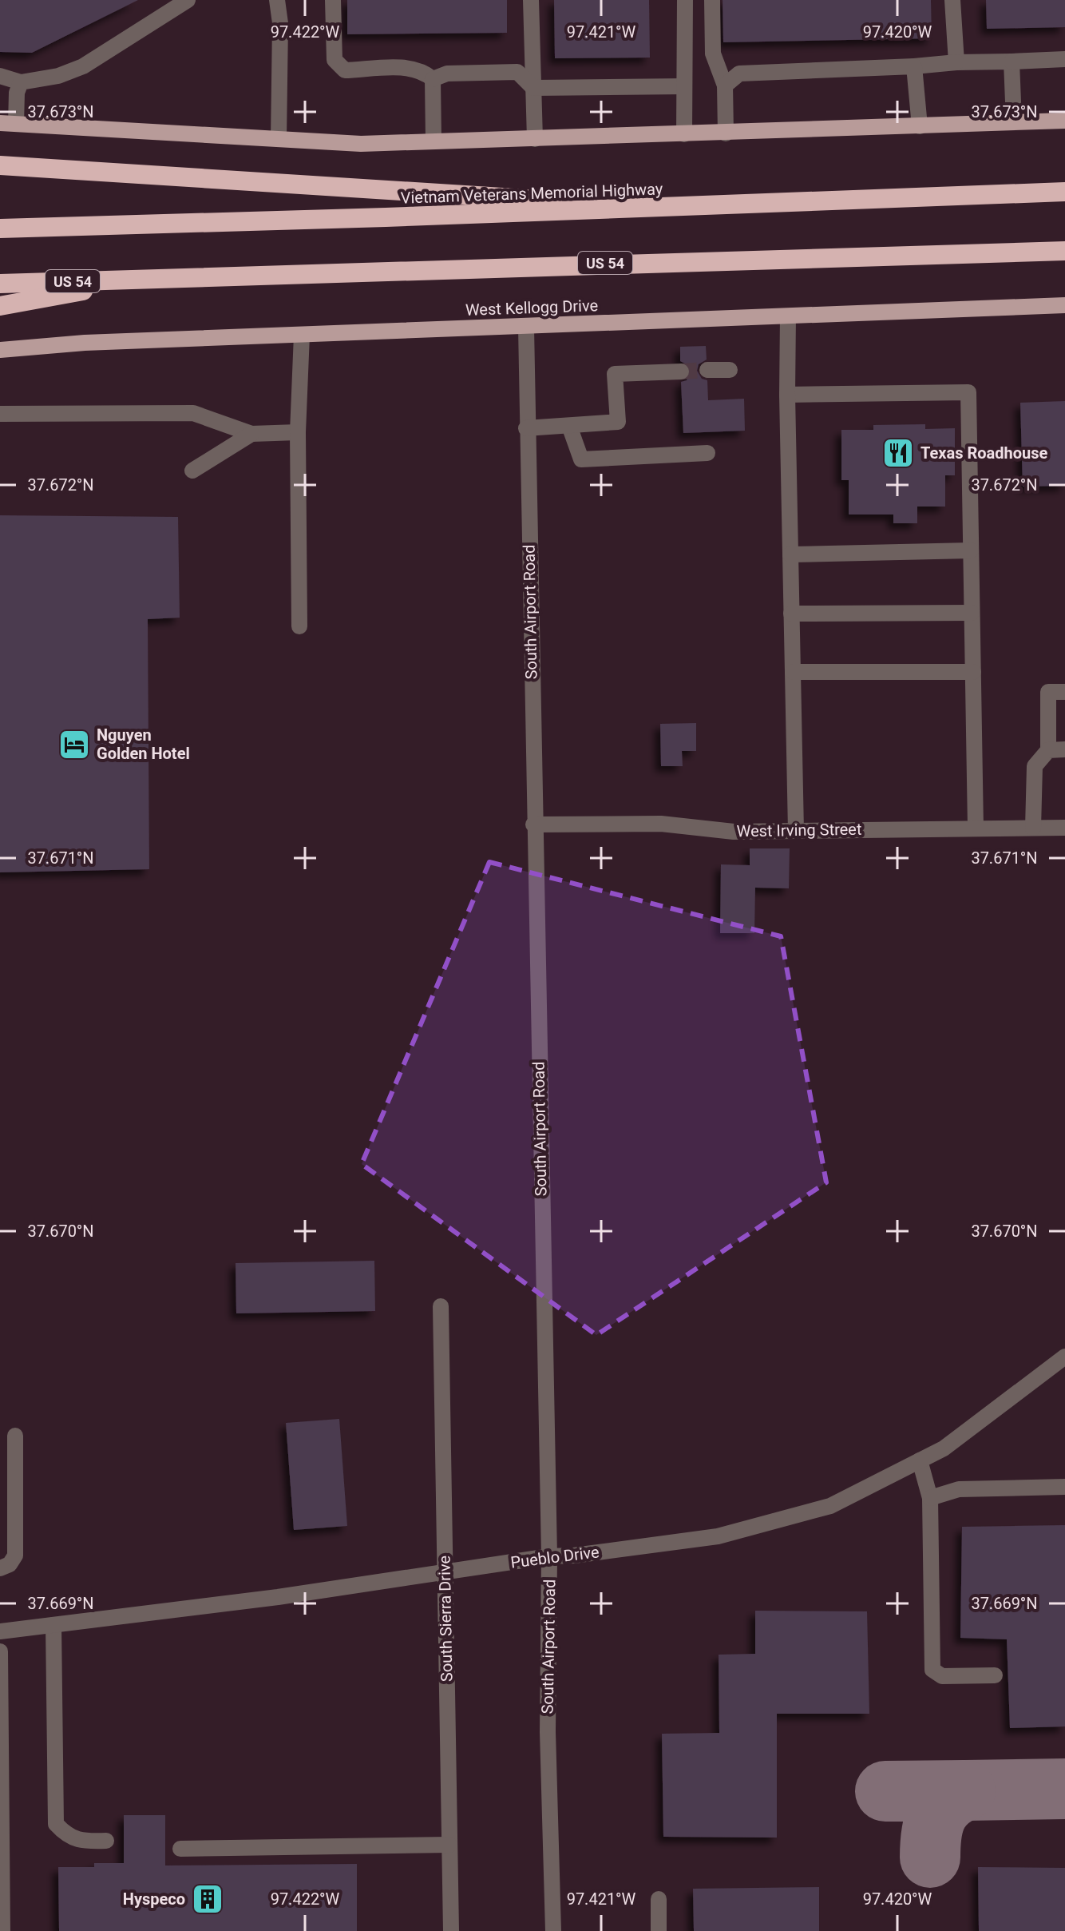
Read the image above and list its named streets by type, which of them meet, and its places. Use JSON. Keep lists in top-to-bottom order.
{
  "streets": {
    "highway": ["Vietnam Veterans Memorial Highway", "US 54"],
    "main road": ["West Kellogg Drive"],
    "street": [
      "South Airport Road",
      "West Irving Street",
      "Pueblo Drive",
      "South Sierra Drive"
    ]
  },
  "crossings": [
    ["West Kellogg Drive", "South Airport Road"],
    ["South Airport Road", "West Irving Street"],
    ["South Airport Road", "Pueblo Drive"],
    ["Pueblo Drive", "South Sierra Drive"]
  ],
  "places": {
    "restaurant": ["Texas Roadhouse"],
    "hotel": ["Nguyen Golden Hotel"],
    "building": ["Hyspeco"]
  },
  "coordinates": [
    "97.422°W",
    "97.421°W",
    "97.420°W",
    "37.673°N",
    "37.672°N",
    "37.671°N",
    "37.670°N",
    "37.669°N"
  ]
}
